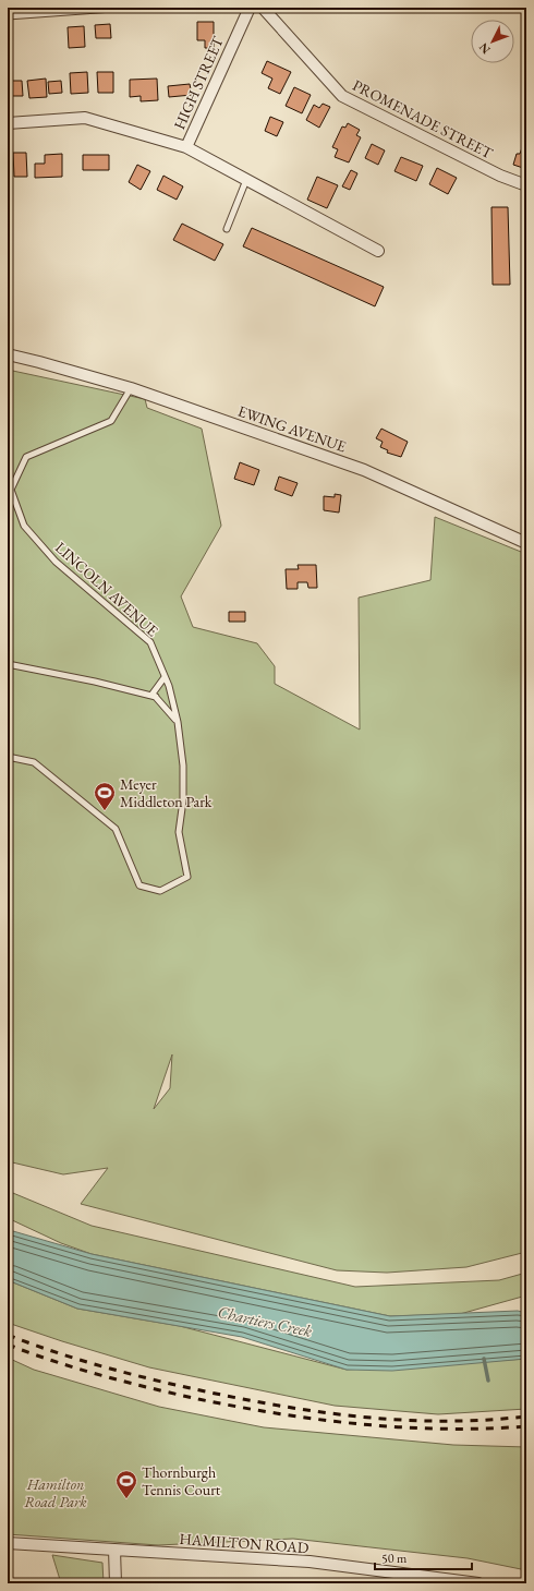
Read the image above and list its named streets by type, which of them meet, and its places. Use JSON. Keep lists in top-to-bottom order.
{
  "streets": {
    "street": [
      "HIGH STREET",
      "PROMENADE STREET",
      "EWING AVENUE",
      "HAMILTON ROAD"
    ],
    "lane": ["LINCOLN AVENUE"]
  },
  "crossings": [
    ["EWING AVENUE", "LINCOLN AVENUE"]
  ],
  "water": ["Chartiers Creek"],
  "parks": ["Hamilton Road Park"],
  "places": {
    "sports": ["Meyer Middleton Park", "Thornburgh Tennis Court"]
  },
  "scale_bar": "50 m",
  "north": "bottom left"
}
